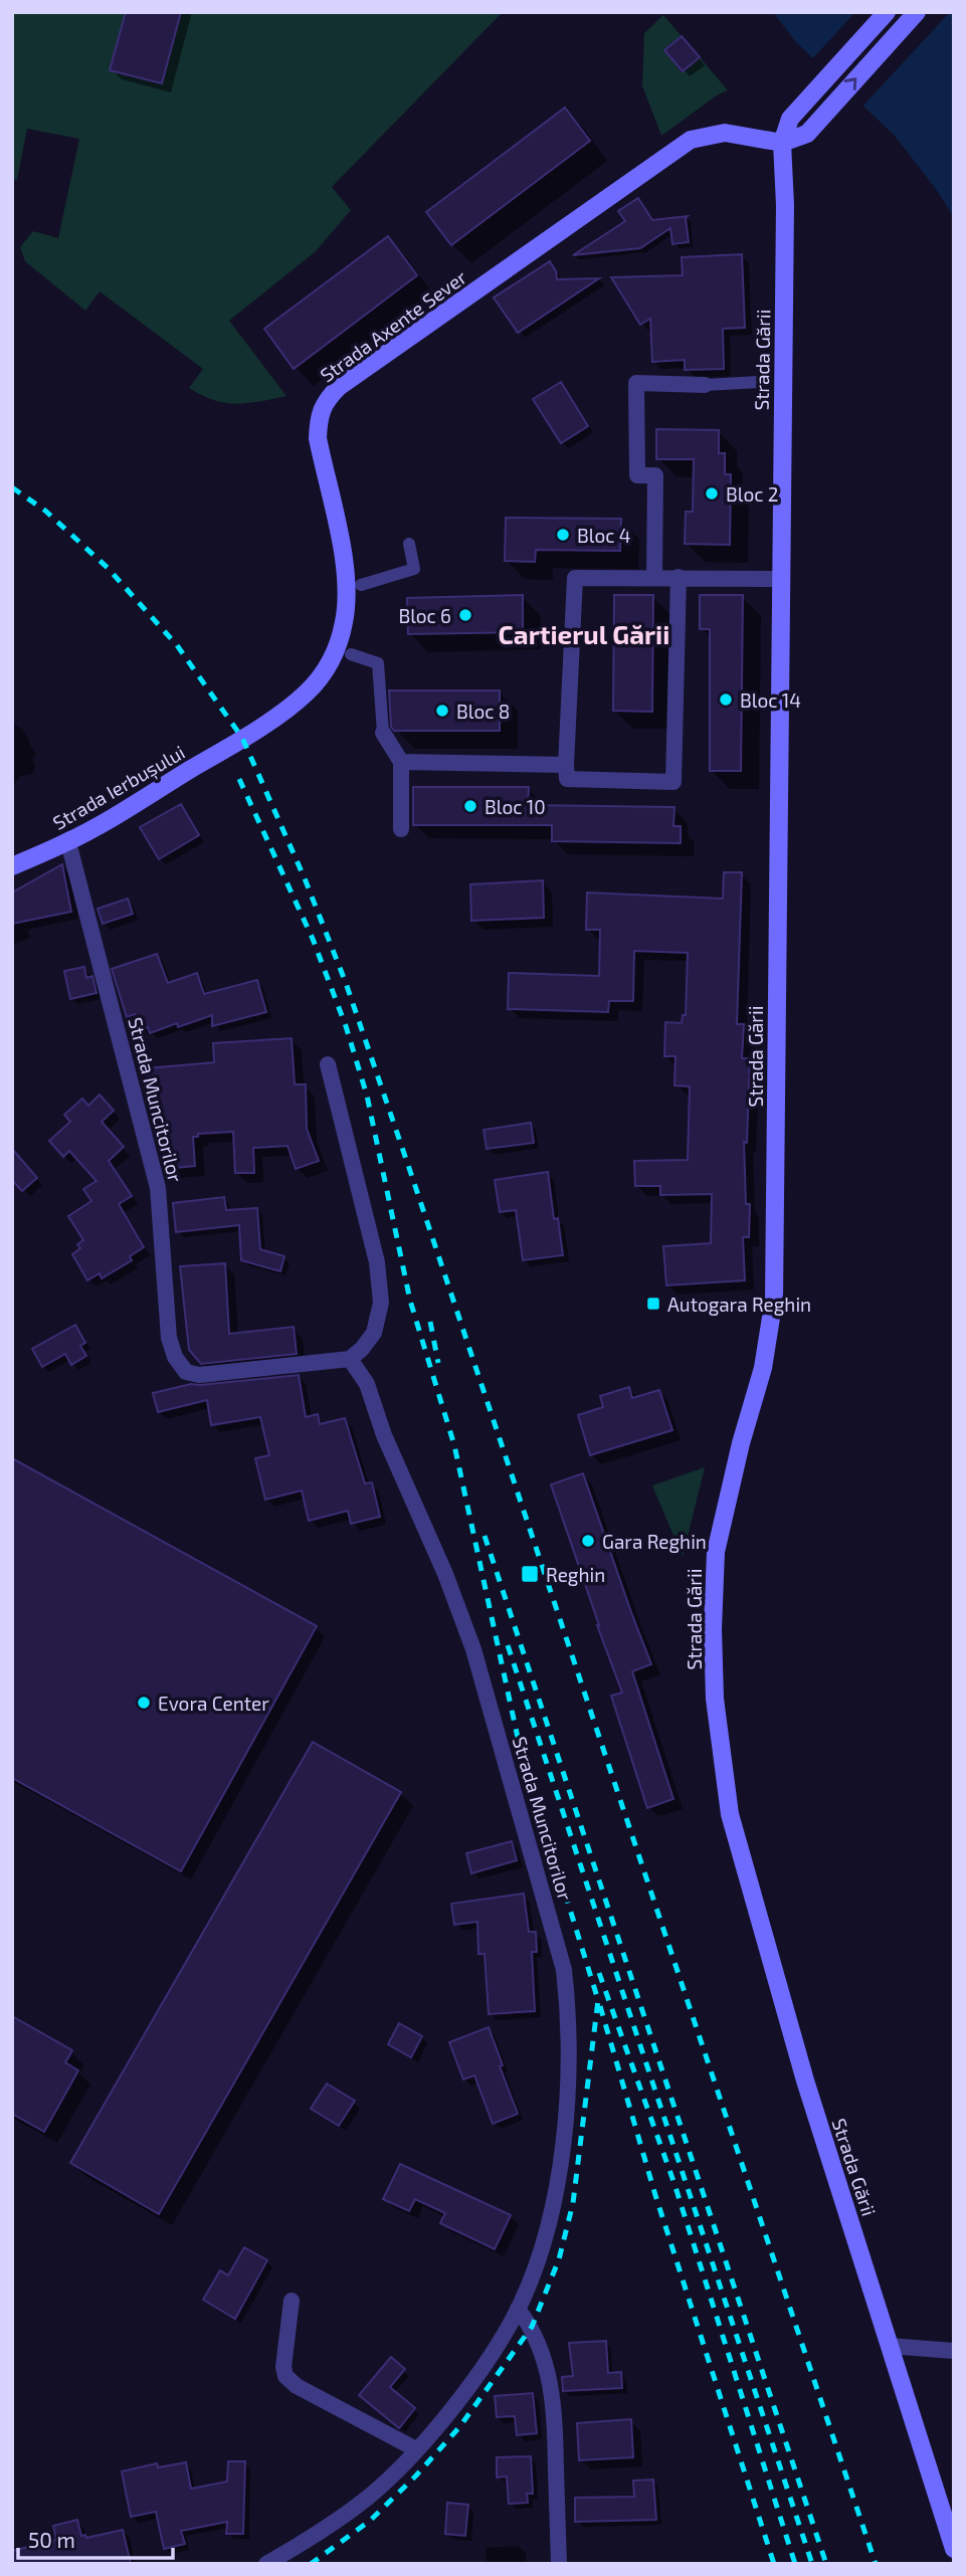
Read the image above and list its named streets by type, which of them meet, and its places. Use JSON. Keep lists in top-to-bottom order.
{
  "streets": {
    "main road": ["Strada Axente Sever", "Strada Gării", "Strada Ierbușului"],
    "street": ["Strada Muncitorilor"]
  },
  "crossings": [
    ["Strada Axente Sever", "Strada Gării"],
    ["Strada Axente Sever", "Strada Ierbușului"],
    ["Strada Ierbușului", "Strada Muncitorilor"]
  ],
  "districts": ["Cartierul Gării"],
  "places": {
    "other": [
      "Bloc 2",
      "Bloc 4",
      "Bloc 6",
      "Bloc 14",
      "Bloc 8",
      "Bloc 10",
      "Gara Reghin",
      "Evora Center"
    ],
    "transit": ["Autogara Reghin", "Reghin"]
  },
  "scale_bar": "50 m"
}
